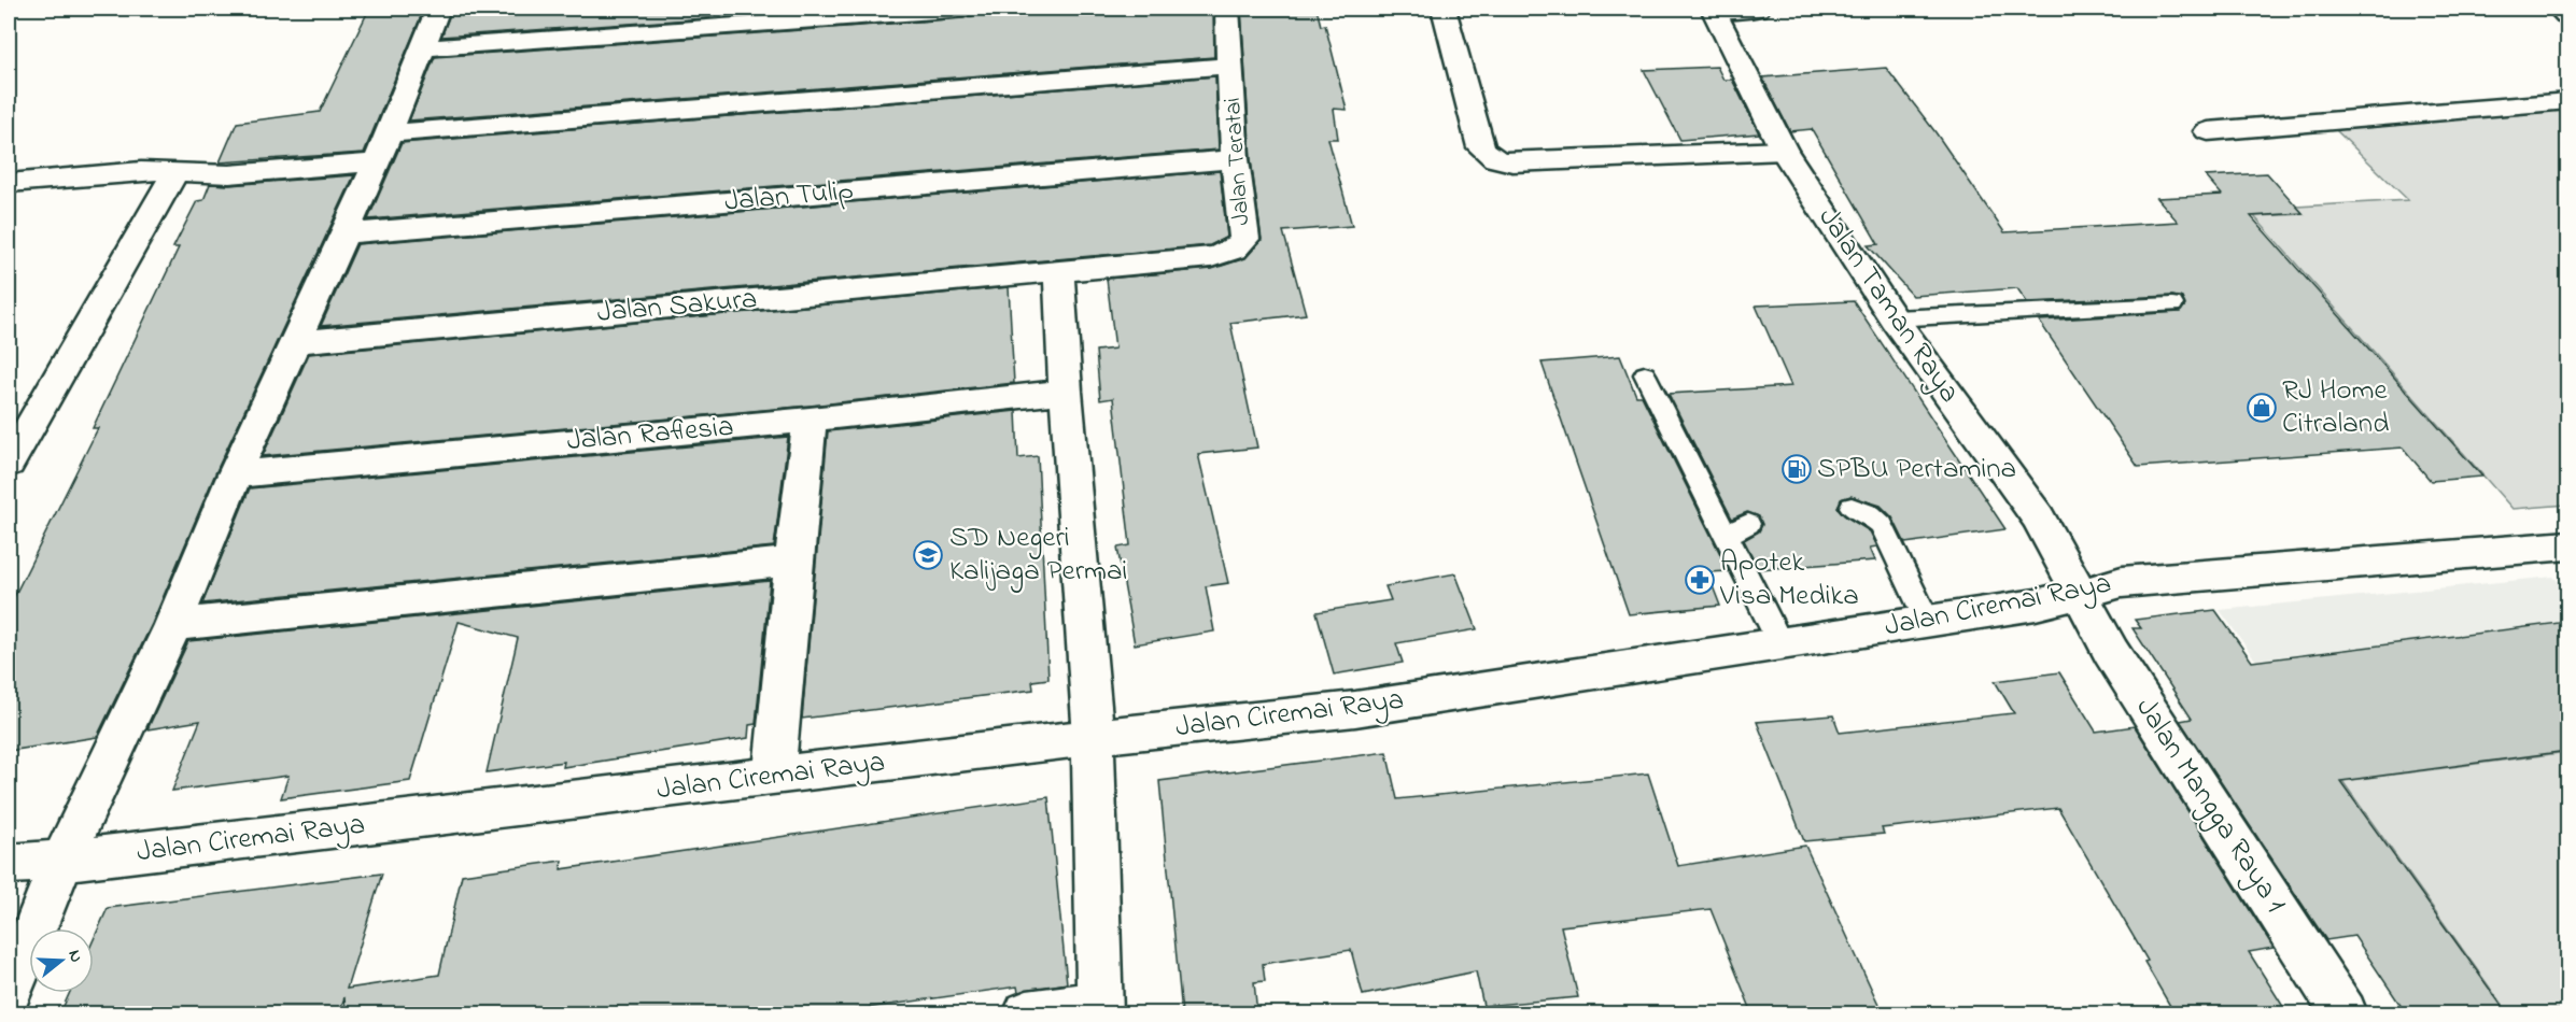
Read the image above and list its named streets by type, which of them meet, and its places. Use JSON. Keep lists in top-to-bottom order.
{
  "streets": {
    "street": [
      "Jalan Teratai",
      "Jalan Tulip",
      "Jalan Taman Raya",
      "Jalan Sakura",
      "Jalan Raflesia",
      "Jalan Ciremai Raya",
      "Jalan Mangga Raya 1"
    ]
  },
  "crossings": [
    ["Jalan Teratai", "Jalan Tulip"],
    ["Jalan Teratai", "Jalan Sakura"],
    ["Jalan Taman Raya", "Jalan Ciremai Raya"],
    ["Jalan Taman Raya", "Jalan Mangga Raya 1"],
    ["Jalan Ciremai Raya", "Jalan Mangga Raya 1"]
  ],
  "places": {
    "shop": ["RJ Home Citraland"],
    "fuel station": ["SPBU Pertamina"],
    "school or university": ["SD Negeri Kalijaga Permai"],
    "pharmacy": ["Apotek Visa Medika"]
  },
  "north": "right"
}
